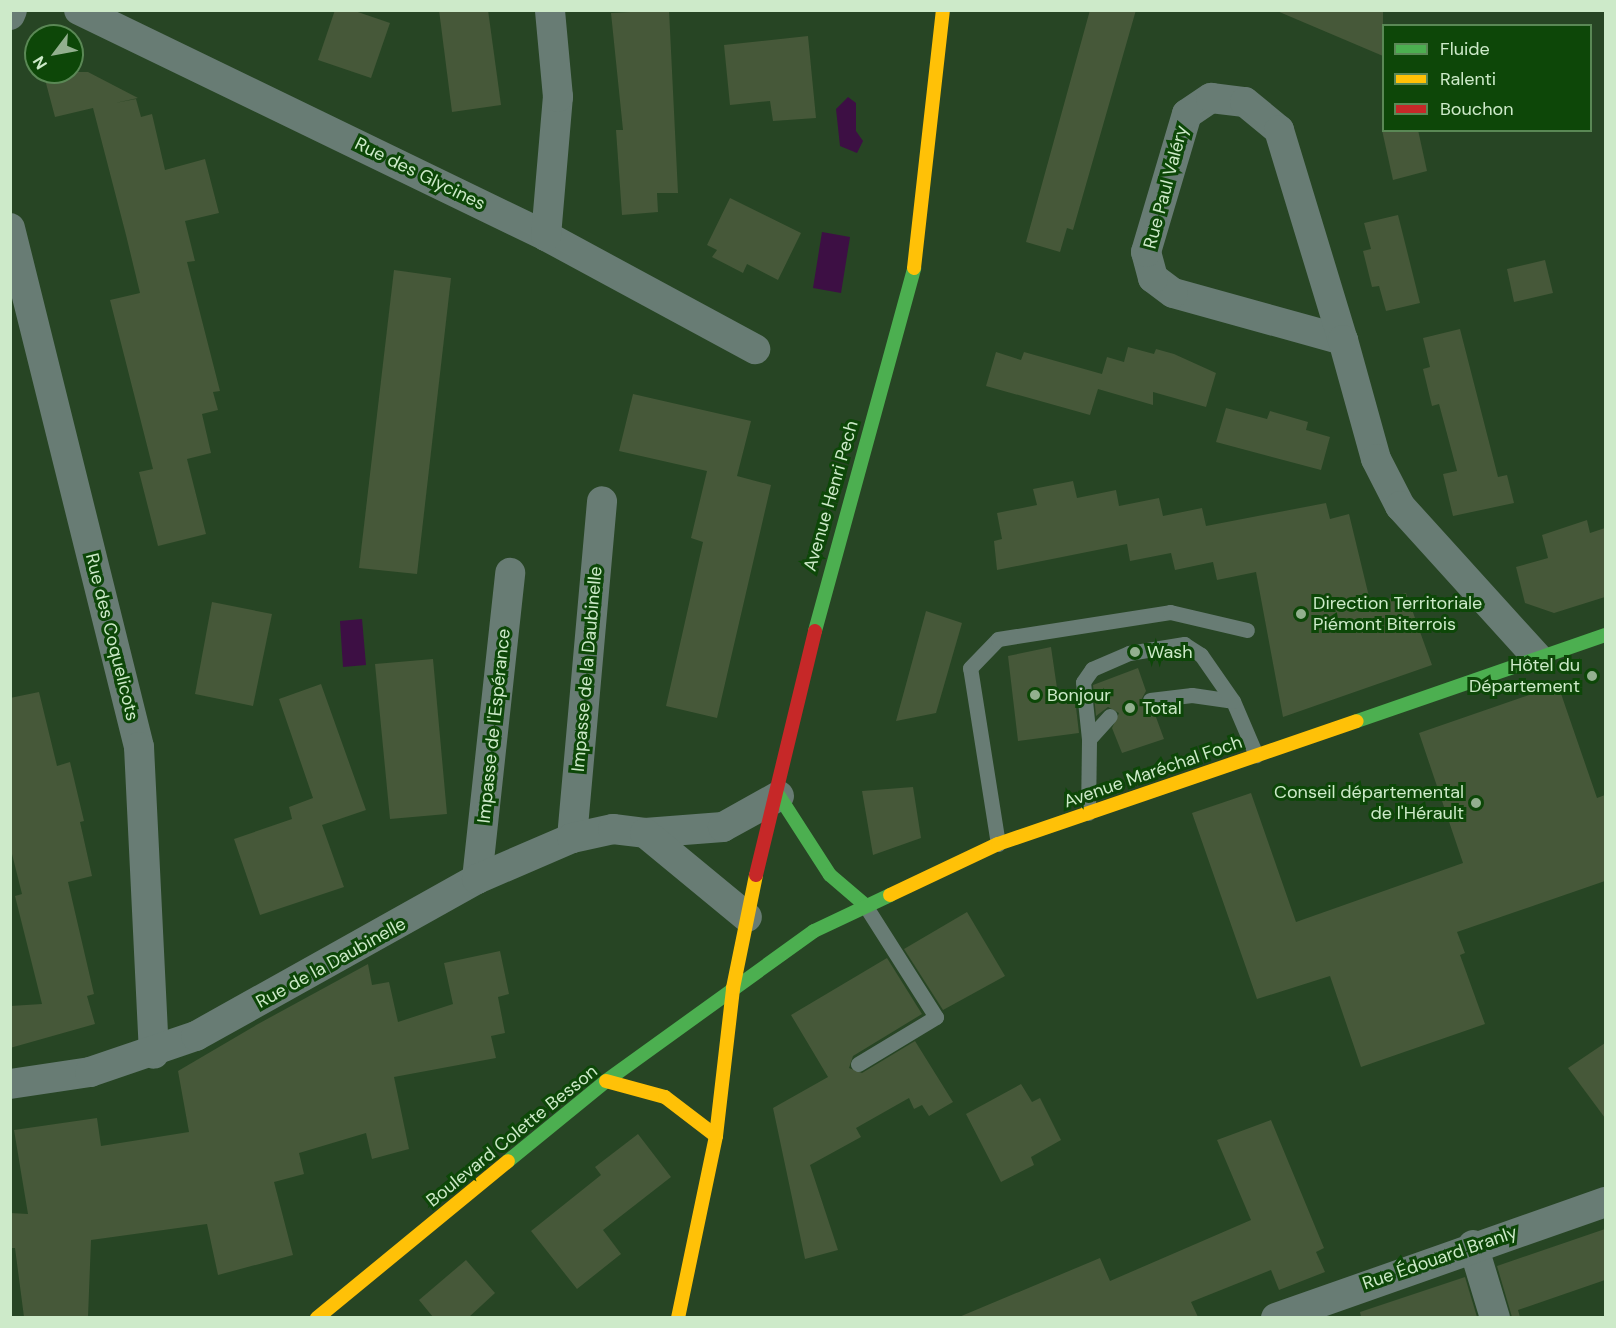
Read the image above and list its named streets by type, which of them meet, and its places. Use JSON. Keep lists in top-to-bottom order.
{
  "streets": {
    "main road": ["Avenue Henri Pech", "Avenue Maréchal Foch", "Boulevard Colette Besson"],
    "street": [
      "Rue des Glycines",
      "Rue Paul Valéry",
      "Rue des Coquelicots",
      "Impasse de la Daubinelle",
      "Impasse de l'Espérance",
      "Rue de la Daubinelle",
      "Rue Édouard Branly"
    ]
  },
  "crossings": [
    ["Rue Paul Valéry", "Avenue Maréchal Foch"],
    ["Avenue Henri Pech", "Avenue Maréchal Foch"],
    ["Avenue Henri Pech", "Rue de la Daubinelle"],
    ["Avenue Henri Pech", "Boulevard Colette Besson"],
    ["Rue des Coquelicots", "Rue de la Daubinelle"],
    ["Impasse de la Daubinelle", "Rue de la Daubinelle"],
    ["Impasse de l'Espérance", "Rue de la Daubinelle"],
    ["Avenue Maréchal Foch", "Boulevard Colette Besson"]
  ],
  "places": [
    "Direction Territoriale Piémont Biterrois",
    "Wash",
    "Hôtel du Département",
    "Bonjour",
    "Total",
    "Conseil départemental de l'Hérault"
  ],
  "legend": ["Fluide", "Ralenti", "Bouchon"],
  "north": "bottom left"
}
